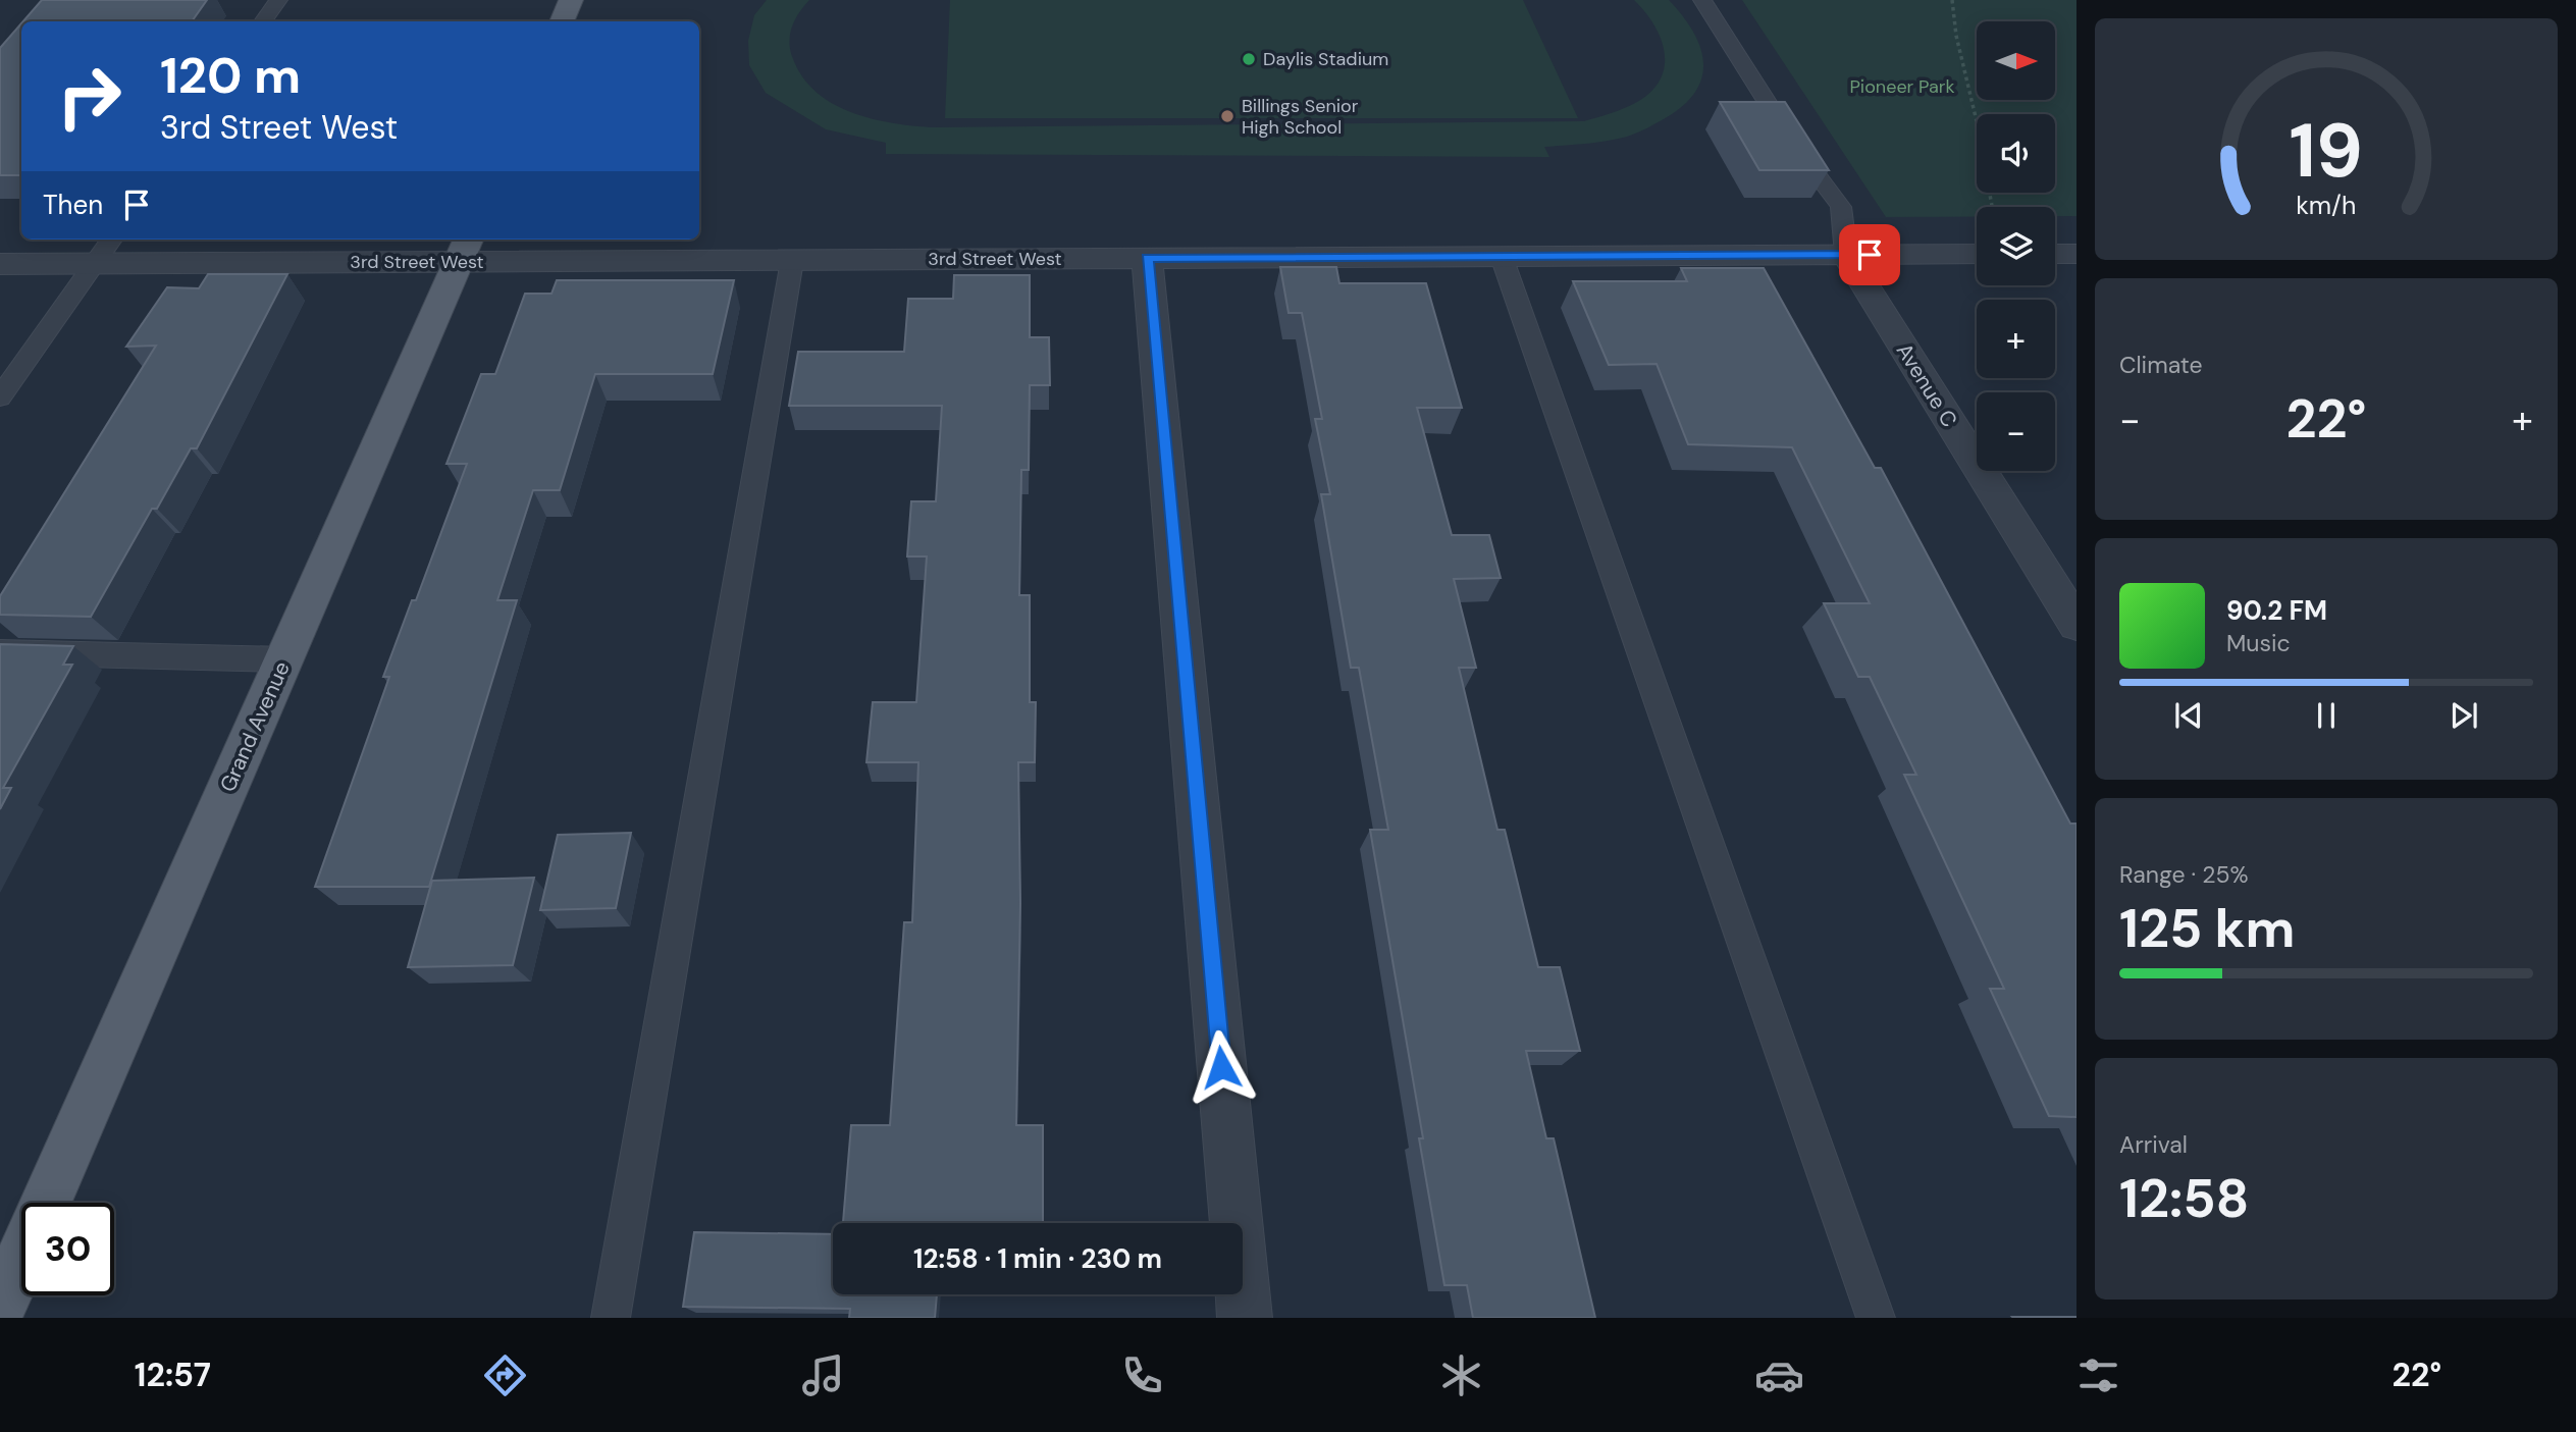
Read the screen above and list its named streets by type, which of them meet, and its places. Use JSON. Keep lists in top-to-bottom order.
{
  "streets": {
    "main road": ["Grand Avenue"],
    "street": ["3rd Street West", "Avenue C"]
  },
  "crossings": [
    ["3rd Street West", "Avenue C"],
    ["3rd Street West", "Grand Avenue"]
  ],
  "parks": ["Pioneer Park"],
  "places": ["Daylis Stadium", "Billings Senior High School"],
  "north": "right",
  "page": {
    "map_buttons": ["+", "−"],
    "turn": ["120 m", "3rd Street West"],
    "then": "Then",
    "tile": [
      "Climate",
      ["Range · 25%", "125 km"],
      ["Arrival", "12:58"]
    ],
    "heat": ["−", "22°", "+"],
    "song": ["90.2 FM", "Music"],
    "limit": "30",
    "trip": "12:58 · 1 min · 230 m",
    "tabs": ["12:57", "22°"],
    "gauge": ["19", "km/h"]
  }
}
